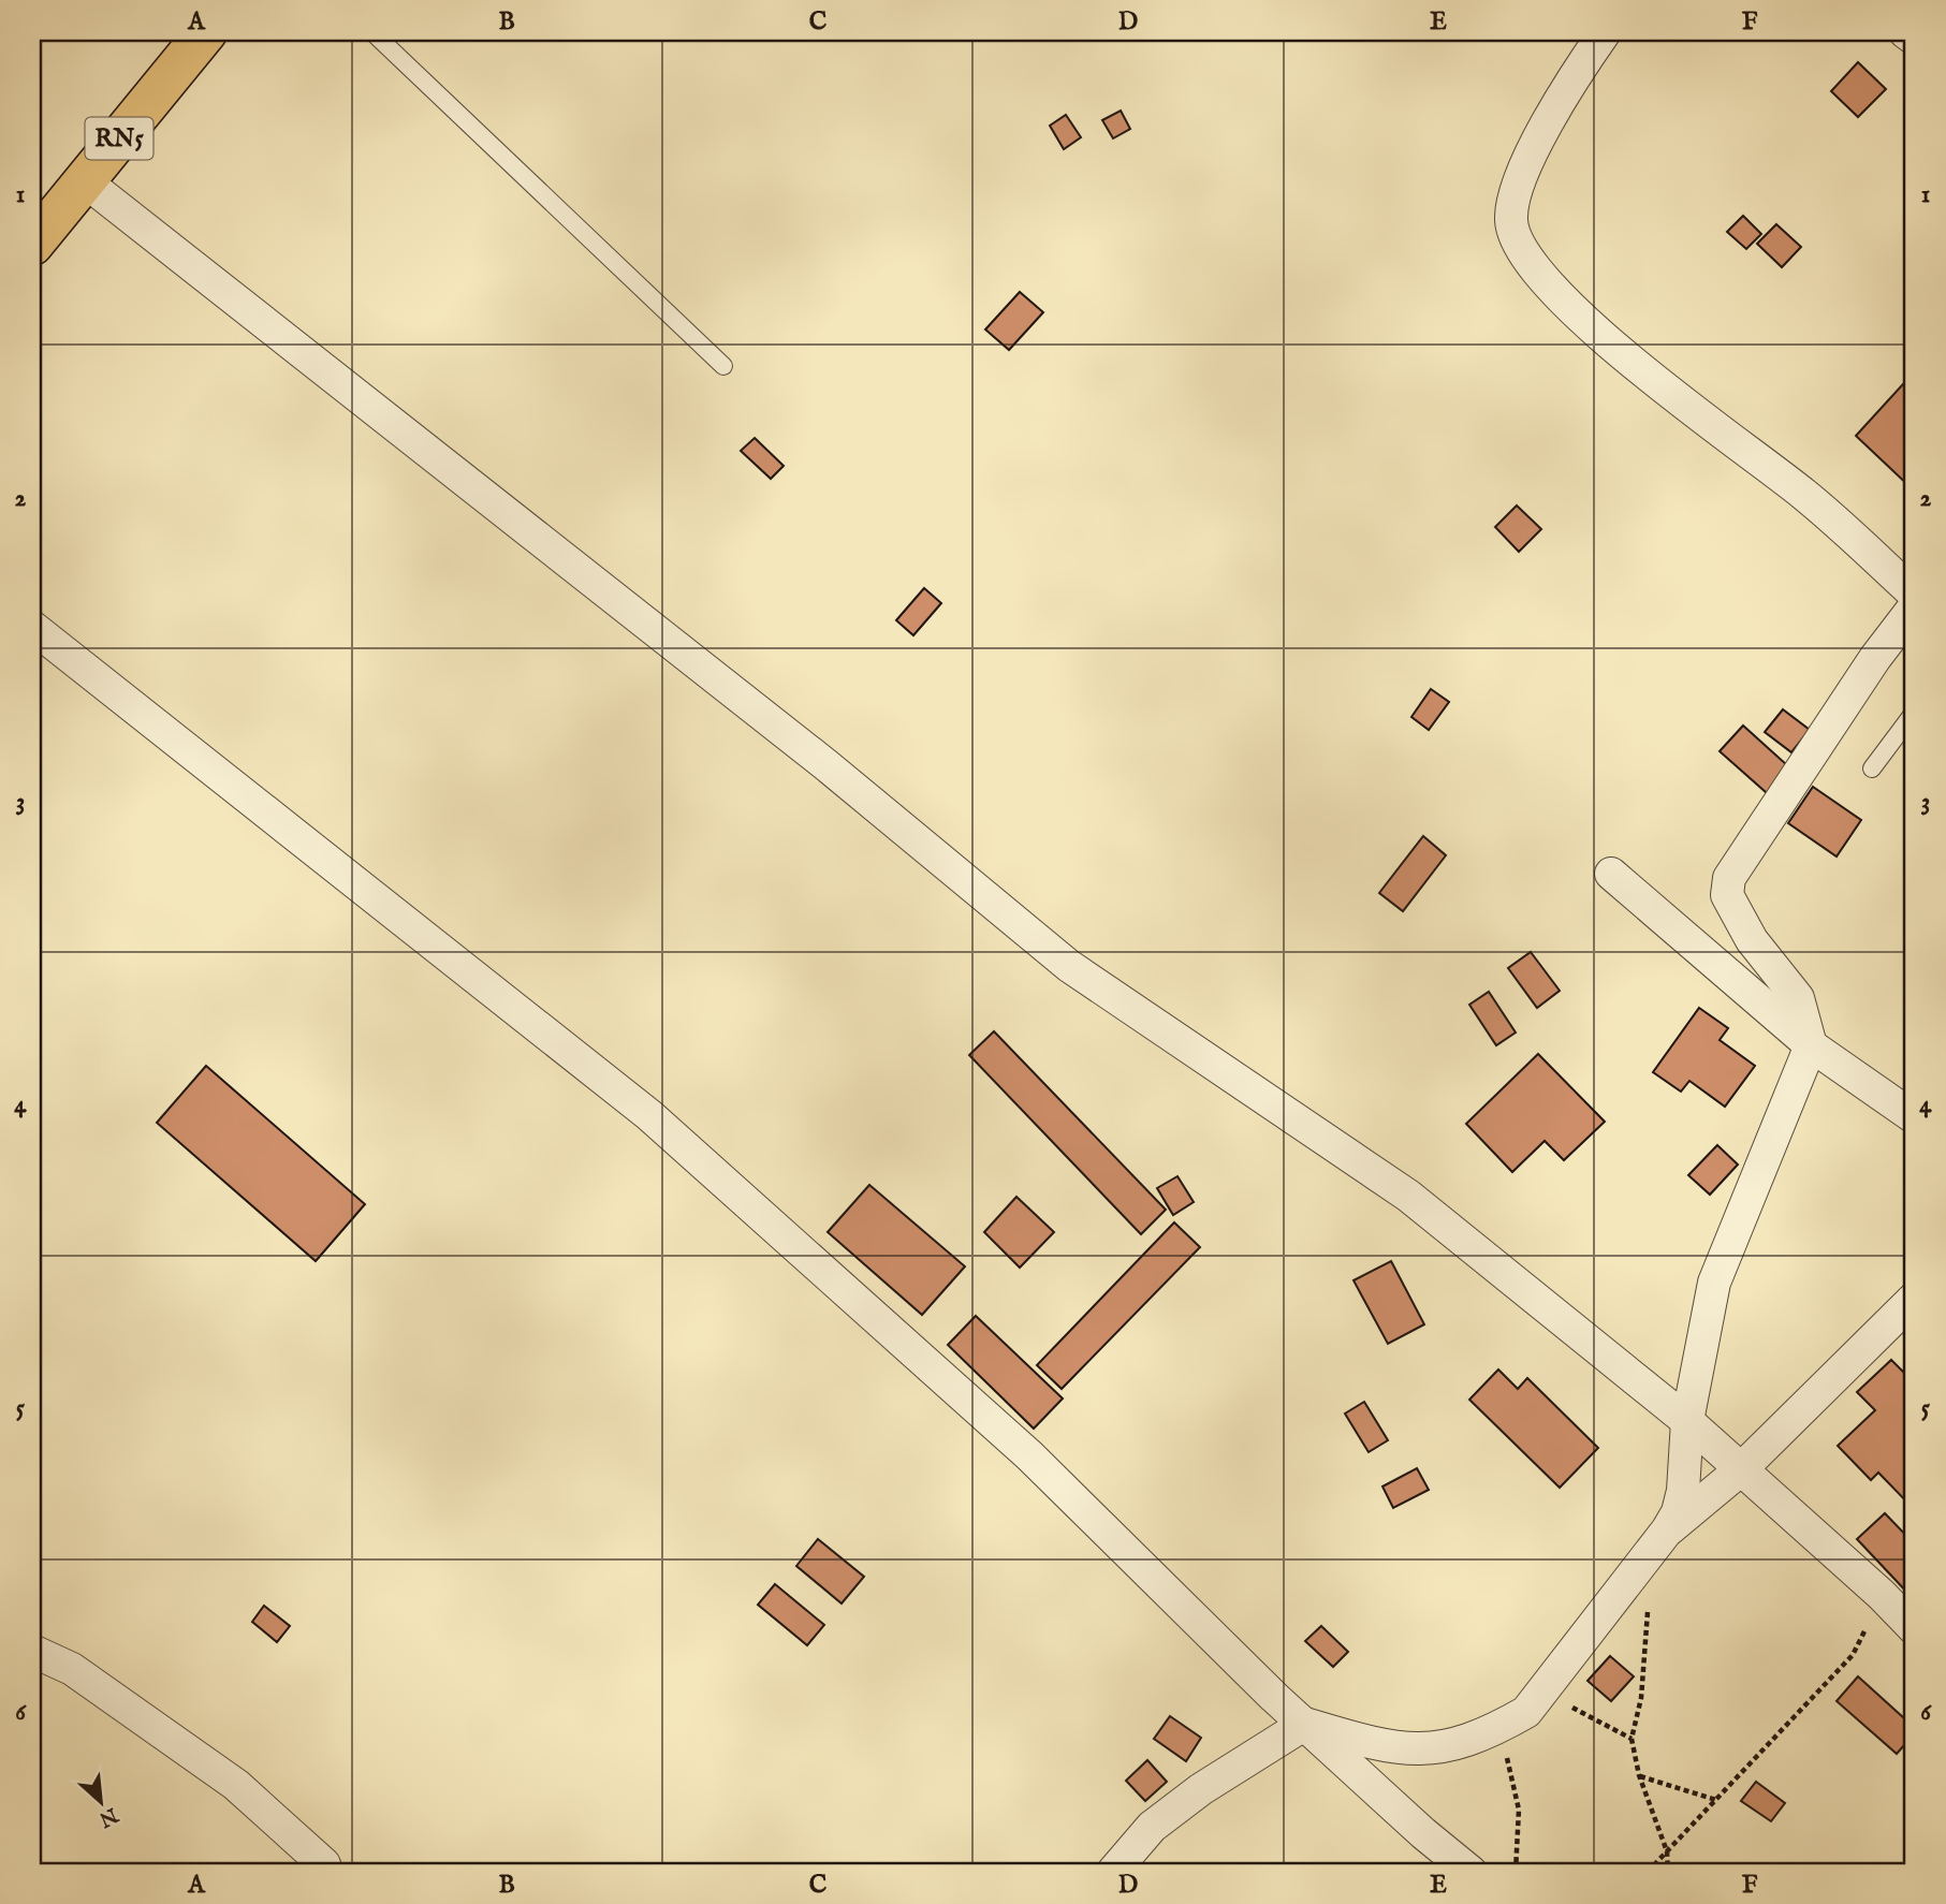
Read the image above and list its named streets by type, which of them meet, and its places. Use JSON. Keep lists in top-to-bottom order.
{
  "streets": {
    "highway": ["RN5"]
  },
  "north": "bottom right",
  "grid": {
    "columns": [
      "A",
      "B",
      "C",
      "D",
      "E",
      "F"
    ],
    "rows": [
      "1",
      "2",
      "3",
      "4",
      "5",
      "6"
    ]
  }
}
